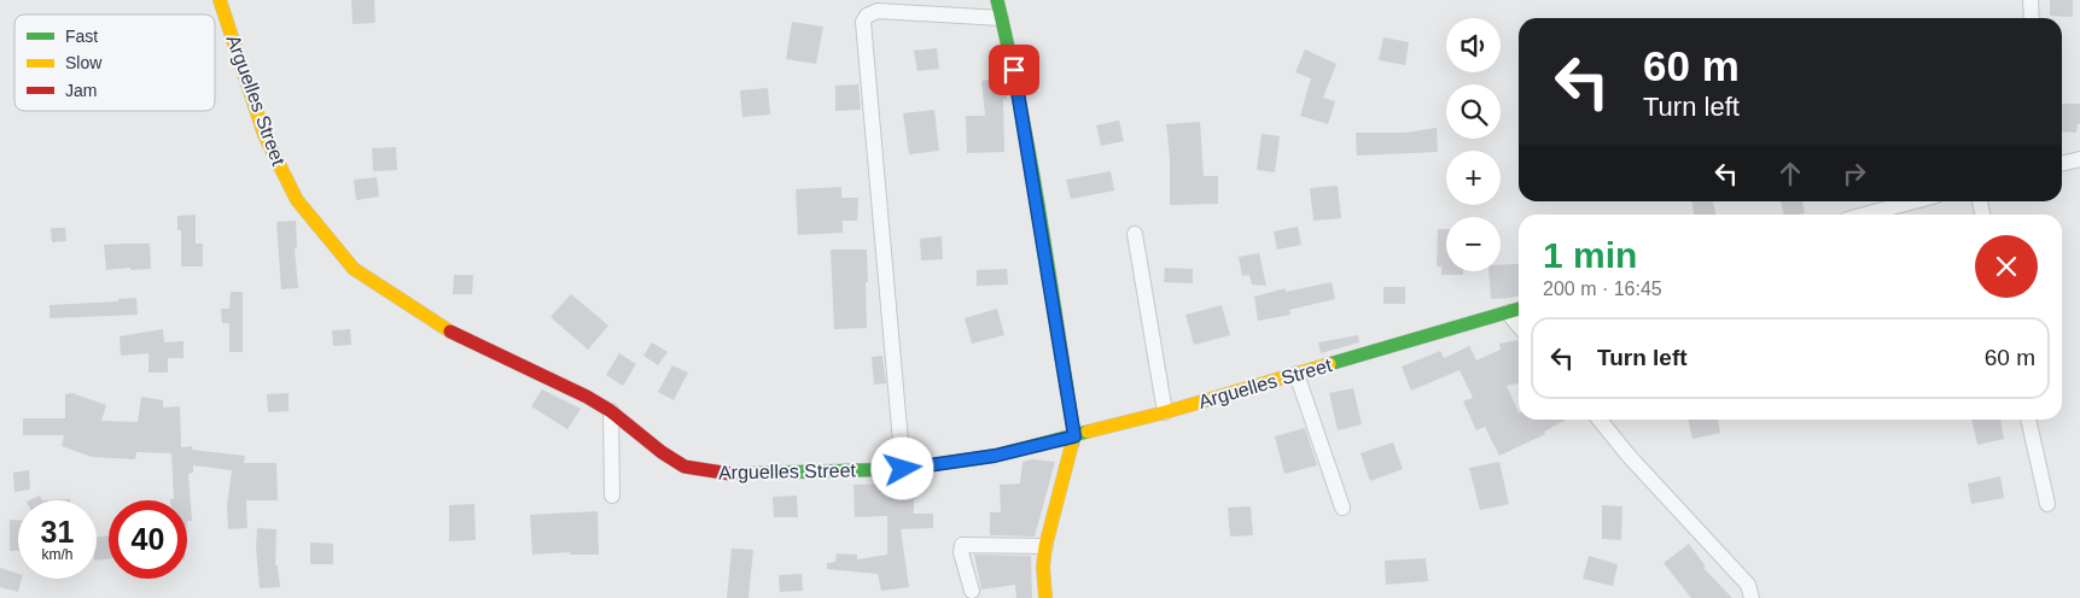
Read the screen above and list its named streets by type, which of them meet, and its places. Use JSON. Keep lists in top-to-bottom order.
{
  "streets": {
    "street": ["Arguelles Street"]
  },
  "legend": ["Fast", "Slow", "Jam"],
  "page": {
    "map_buttons": ["+", "−"],
    "turn": ["60 m", "Turn left"],
    "heading": ["1 min", "200 m · 16:45"],
    "list": [
      {
        "name": "Turn left",
        "value": "60 m"
      }
    ],
    "speed": "31 km/h",
    "limit": "40"
  }
}
